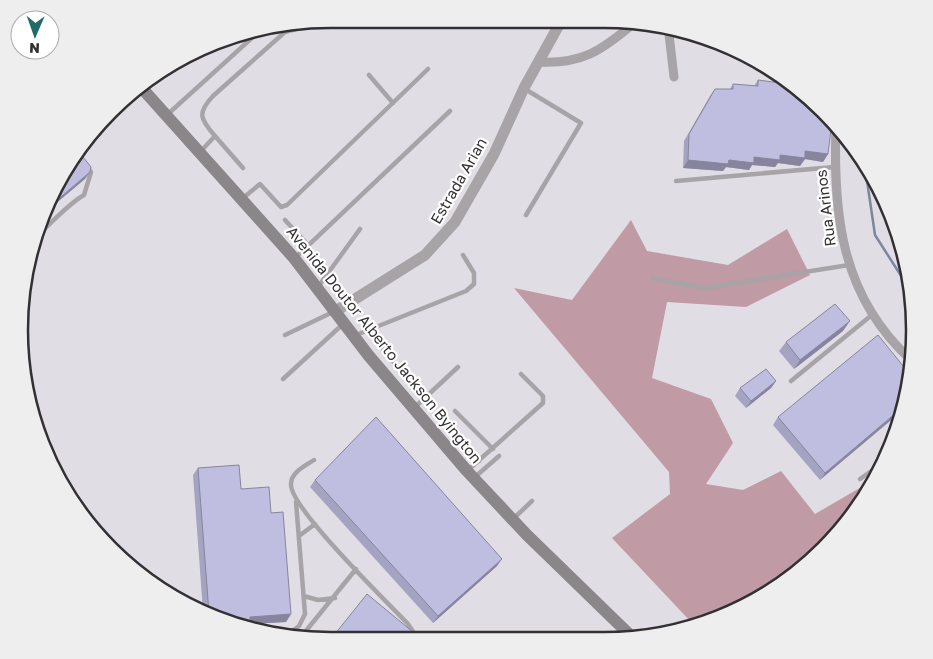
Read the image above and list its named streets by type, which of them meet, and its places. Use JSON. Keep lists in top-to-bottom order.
{
  "streets": {
    "main road": ["Avenida Doutor Alberto Jackson Byington"],
    "street": ["Estrada Arian", "Rua Arinos"]
  },
  "crossings": [
    ["Estrada Arian", "Avenida Doutor Alberto Jackson Byington"]
  ],
  "north": "bottom"
}
